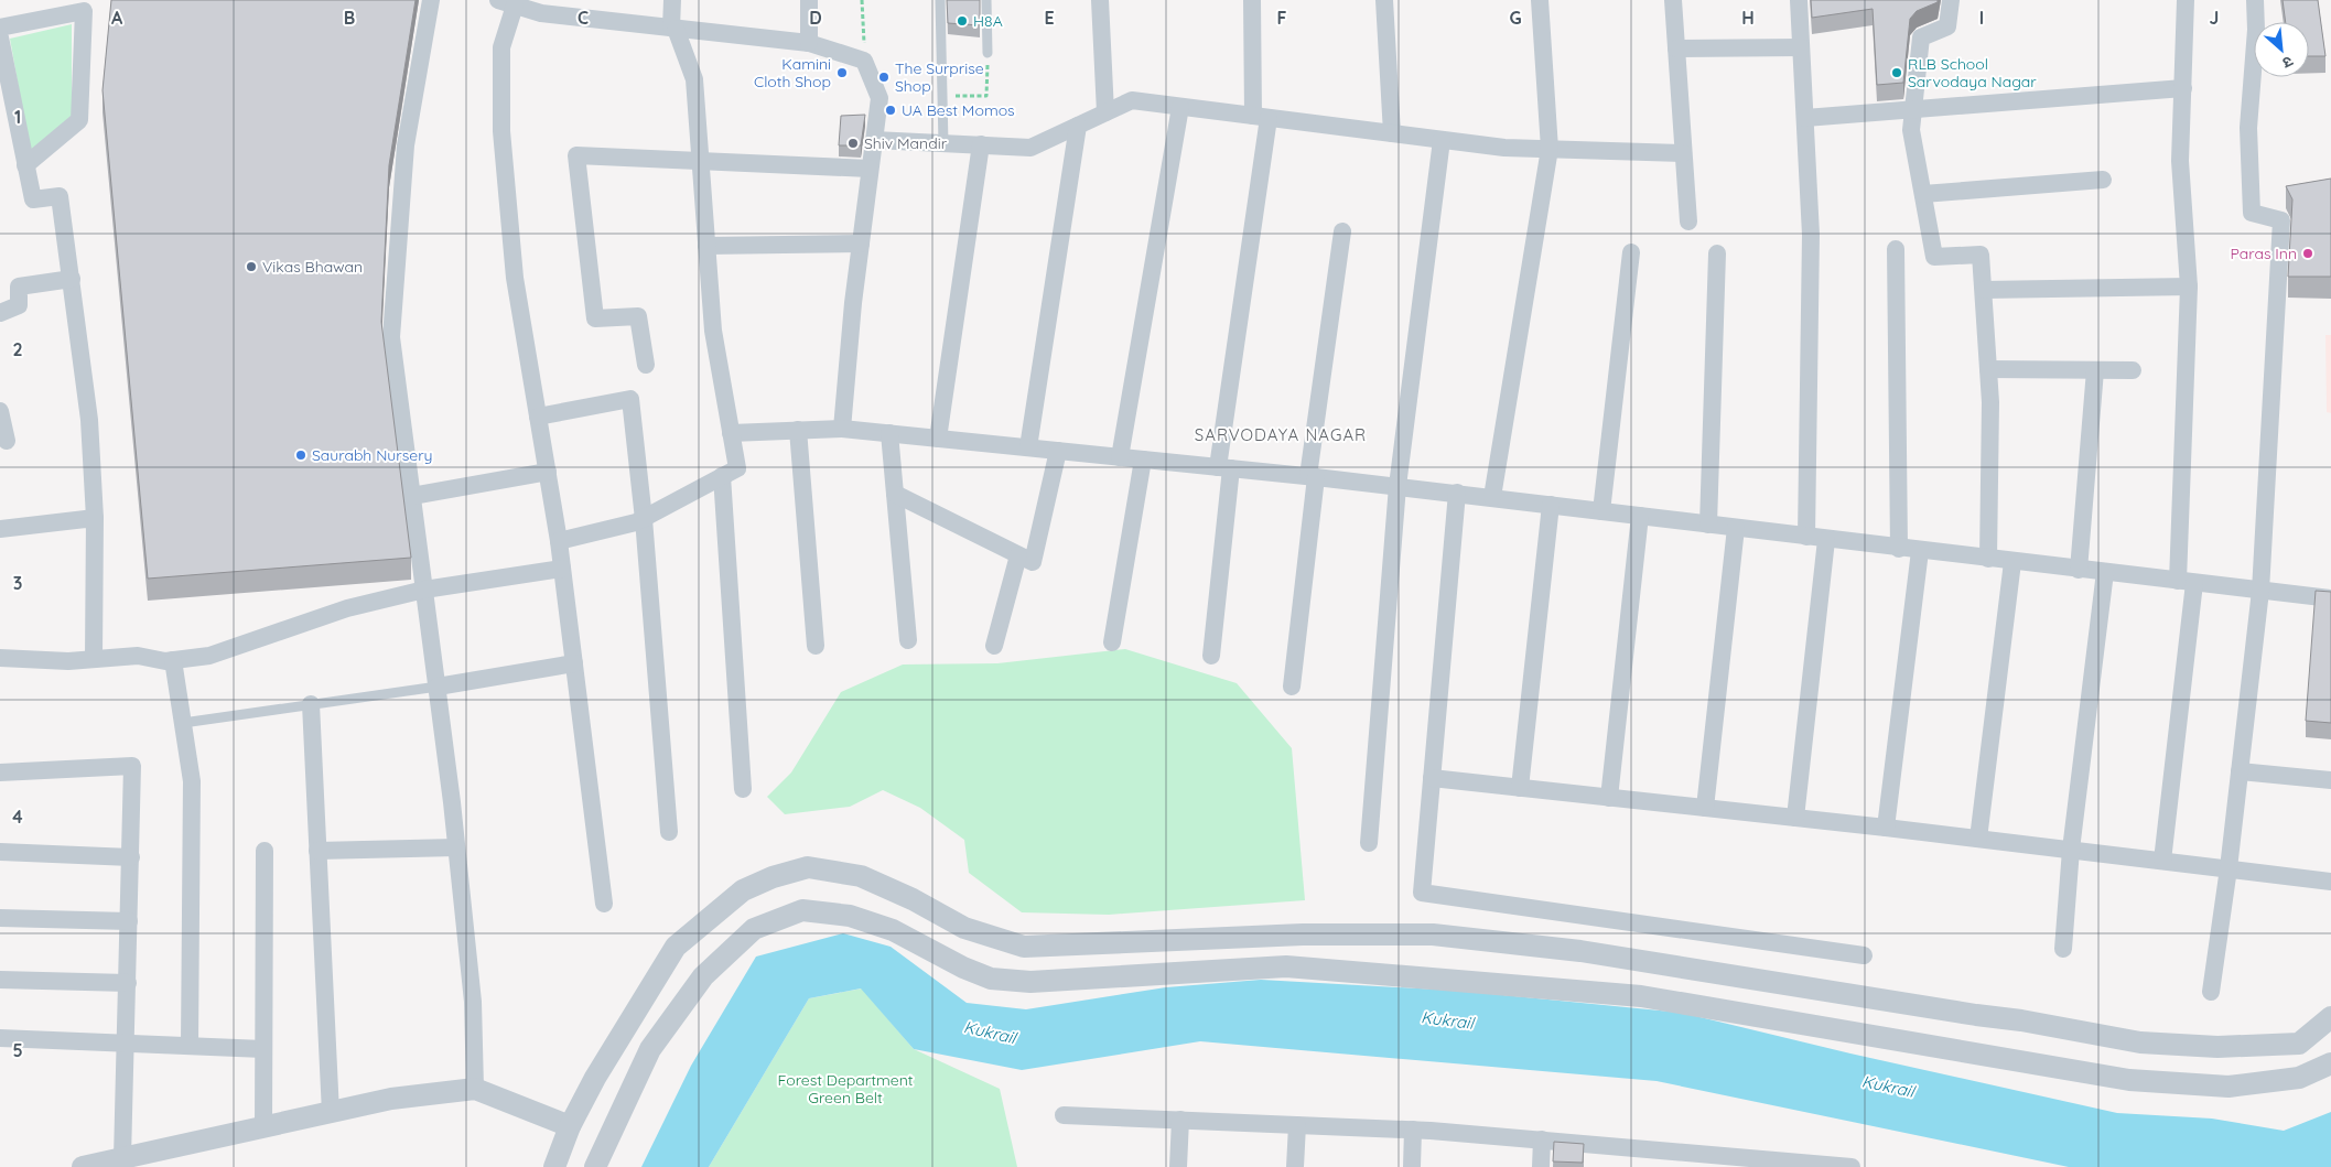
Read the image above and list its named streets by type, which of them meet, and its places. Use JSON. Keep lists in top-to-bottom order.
{
  "districts": ["SARVODAYA NAGAR"],
  "water": ["Kukrail"],
  "parks": ["Forest Department Green Belt"],
  "places": [
    "H8A",
    "Kamini Cloth Shop",
    "RLB School Sarvodaya Nagar",
    "The Surprise Shop",
    "UA Best Momos",
    "Shiv Mandir",
    "Paras Inn",
    "Vikas Bhawan",
    "Saurabh Nursery"
  ],
  "north": "bottom right",
  "grid": {
    "columns": [
      "A",
      "B",
      "C",
      "D",
      "E",
      "F",
      "G",
      "H",
      "I",
      "J"
    ],
    "rows": [
      "1",
      "2",
      "3",
      "4",
      "5"
    ]
  }
}
